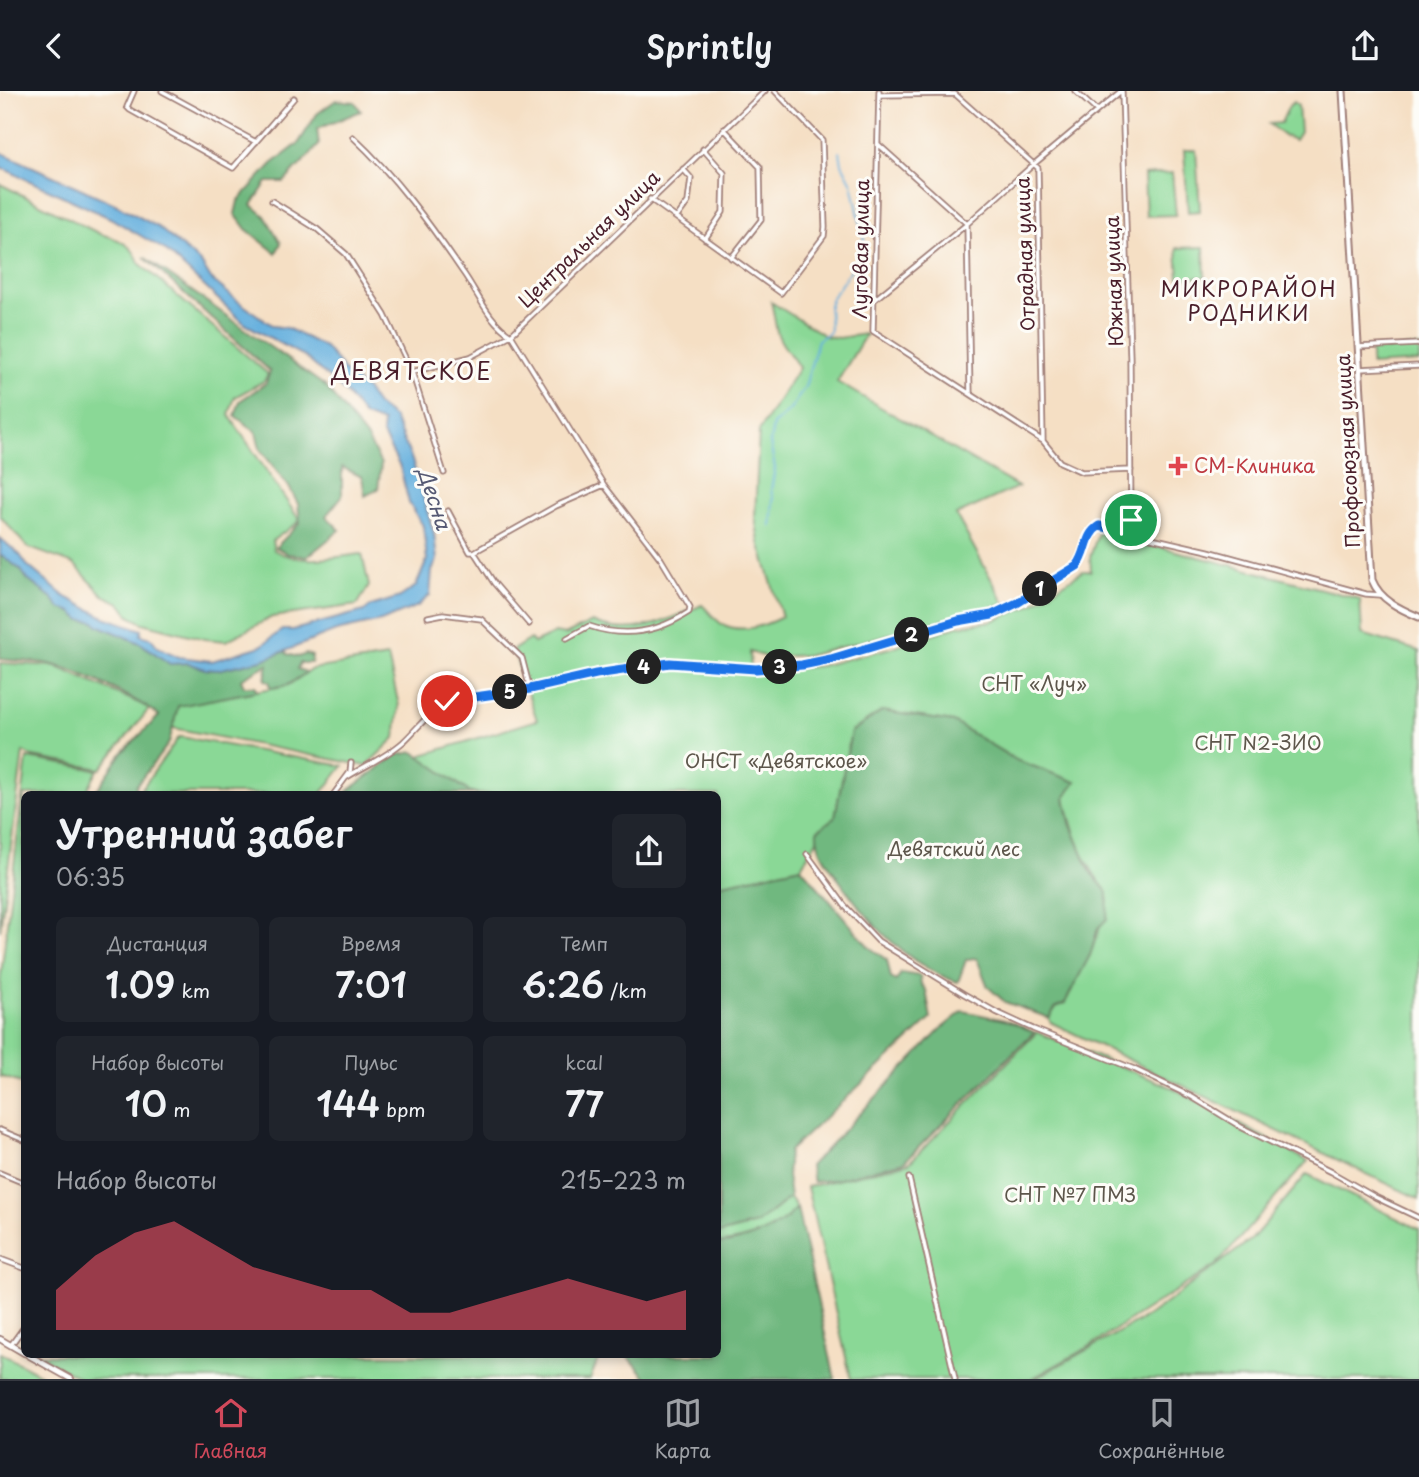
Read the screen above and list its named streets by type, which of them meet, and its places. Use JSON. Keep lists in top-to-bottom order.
{
  "streets": {
    "main road": ["Профсоюзная улица"],
    "street": [
      "Центральная улица",
      "Луговая улица",
      "Отрадная улица",
      "Южная улица"
    ]
  },
  "crossings": [
    ["Луговая улица", "Отрадная улица"],
    ["Луговая улица", "Южная улица"]
  ],
  "districts": ["МИКРОРАЙОН РОДНИКИ", "ДЕВЯТСКОЕ"],
  "water": ["Десна"],
  "parks": [
    "СНТ «Луч»",
    "СНТ N2-ЗИО",
    "ОНСТ «Девятское»",
    "Девятский лес",
    "СНТ №7 ПМЗ"
  ],
  "places": {
    "health": ["СМ-Клиника"]
  },
  "page": {
    "header": "Sprintly",
    "pins": [
      "1",
      "2",
      "3",
      "4",
      "5"
    ],
    "heading": ["Утренний забег", "06:35"],
    "stats": [
      ["Дистанция", "1.09 km"],
      ["Время", "7:01"],
      ["Темп", "6:26 /km"],
      ["Набор высоты", "10 m"],
      ["Пульс", "144 bpm"],
      ["kcal", "77"]
    ],
    "chart": ["Набор высоты", "215–223 m"],
    "tabs": ["Главная", "Карта", "Сохранённые"]
  }
}
